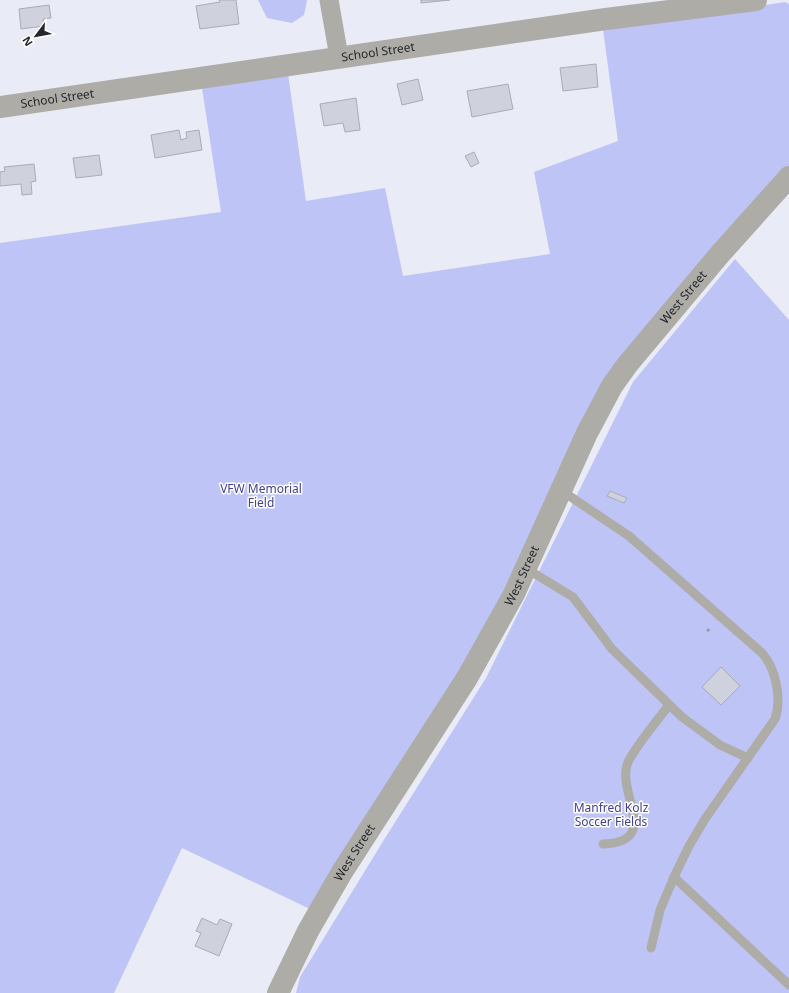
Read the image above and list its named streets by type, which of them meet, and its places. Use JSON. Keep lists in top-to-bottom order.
{
  "streets": {
    "street": ["School Street", "West Street"]
  },
  "parks": ["VFW Memorial Field", "Manfred Kolz Soccer Fields"],
  "north": "bottom left"
}
